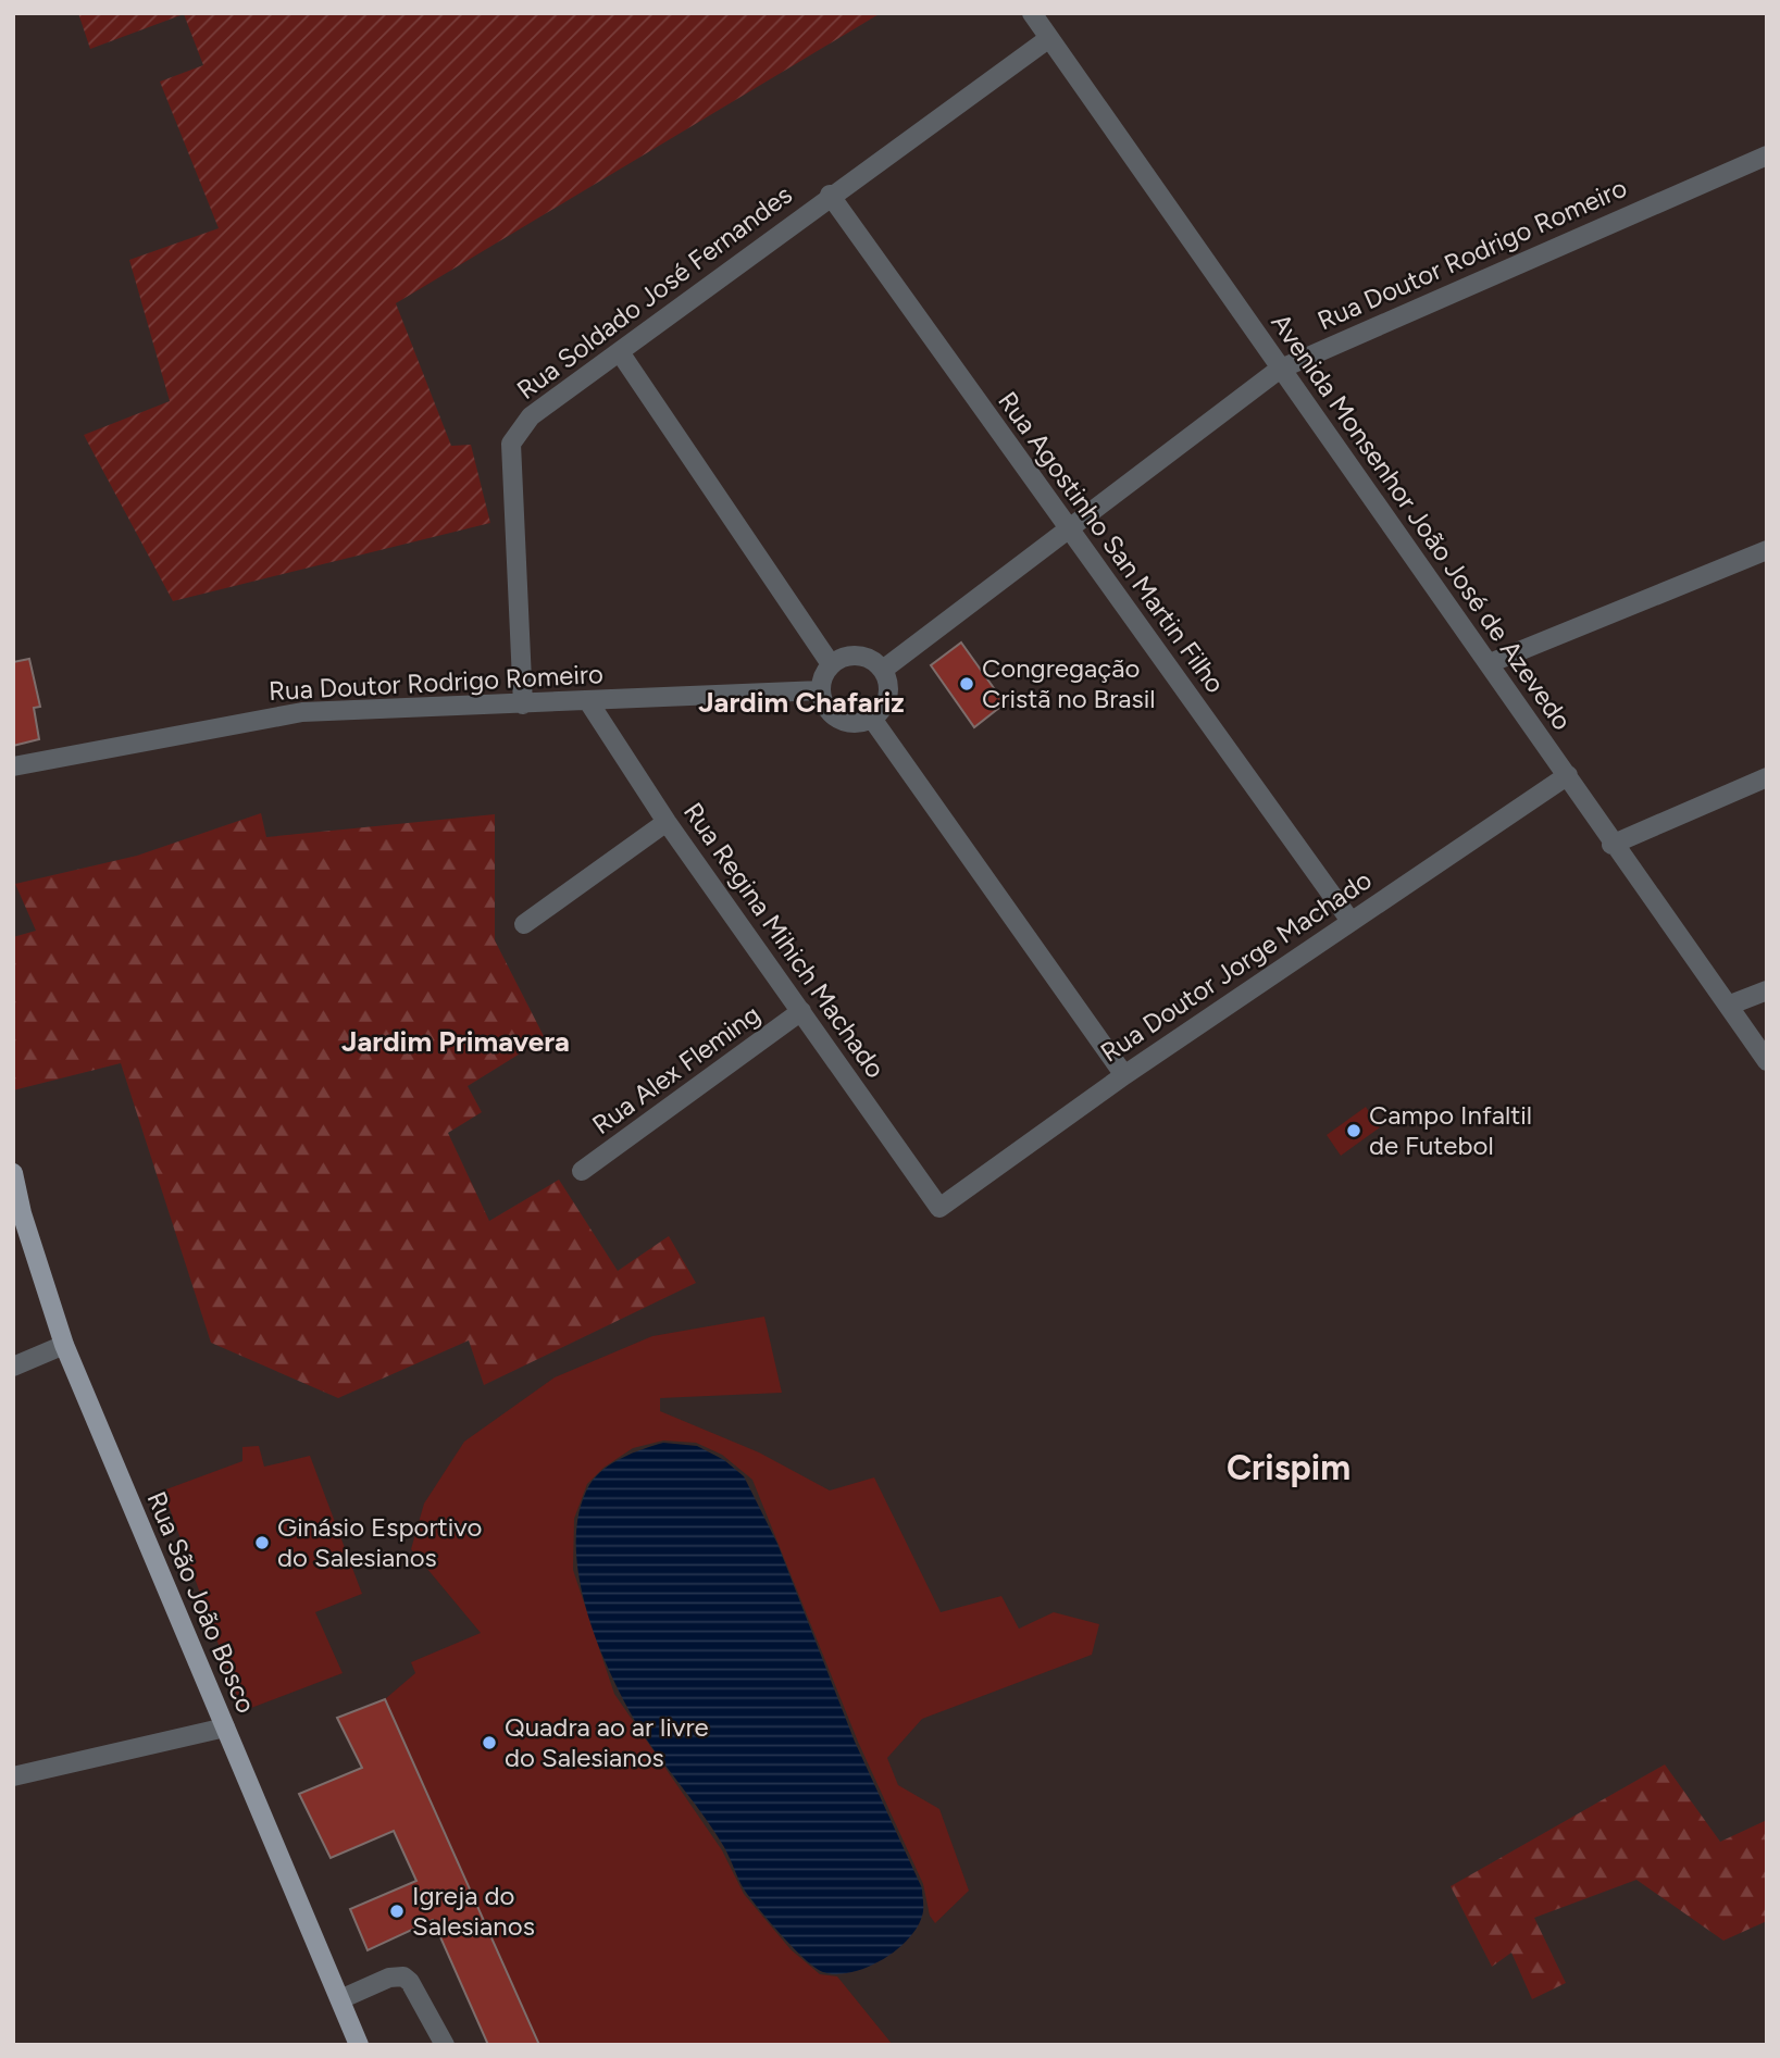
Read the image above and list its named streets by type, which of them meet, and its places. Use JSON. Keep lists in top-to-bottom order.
{
  "streets": {
    "main road": ["Rua São João Bosco"],
    "street": [
      "Rua Doutor Rodrigo Romeiro",
      "Rua Soldado José Fernandes",
      "Avenida Monsenhor João José de Azevedo",
      "Rua Agostinho San Martin Filho",
      "Rua Regina Mihich Machado",
      "Rua Doutor Jorge Machado",
      "Rua Alex Fleming"
    ]
  },
  "crossings": [
    ["Rua Doutor Rodrigo Romeiro", "Rua Soldado José Fernandes"],
    ["Rua Doutor Rodrigo Romeiro", "Avenida Monsenhor João José de Azevedo"],
    ["Rua Doutor Rodrigo Romeiro", "Rua Agostinho San Martin Filho"],
    ["Rua Doutor Rodrigo Romeiro", "Rua Regina Mihich Machado"],
    ["Rua Soldado José Fernandes", "Avenida Monsenhor João José de Azevedo"],
    ["Rua Soldado José Fernandes", "Rua Agostinho San Martin Filho"],
    ["Avenida Monsenhor João José de Azevedo", "Rua Doutor Jorge Machado"],
    ["Rua Agostinho San Martin Filho", "Rua Doutor Jorge Machado"],
    ["Rua Regina Mihich Machado", "Rua Doutor Jorge Machado"],
    ["Rua Regina Mihich Machado", "Rua Alex Fleming"]
  ],
  "districts": ["Jardim Chafariz", "Jardim Primavera", "Crispim"],
  "places": [
    "Congregação Cristã no Brasil",
    "Campo Infaltil de Futebol",
    "Ginásio Esportivo do Salesianos",
    "Quadra ao ar livre do Salesianos",
    "Igreja do Salesianos"
  ]
}
